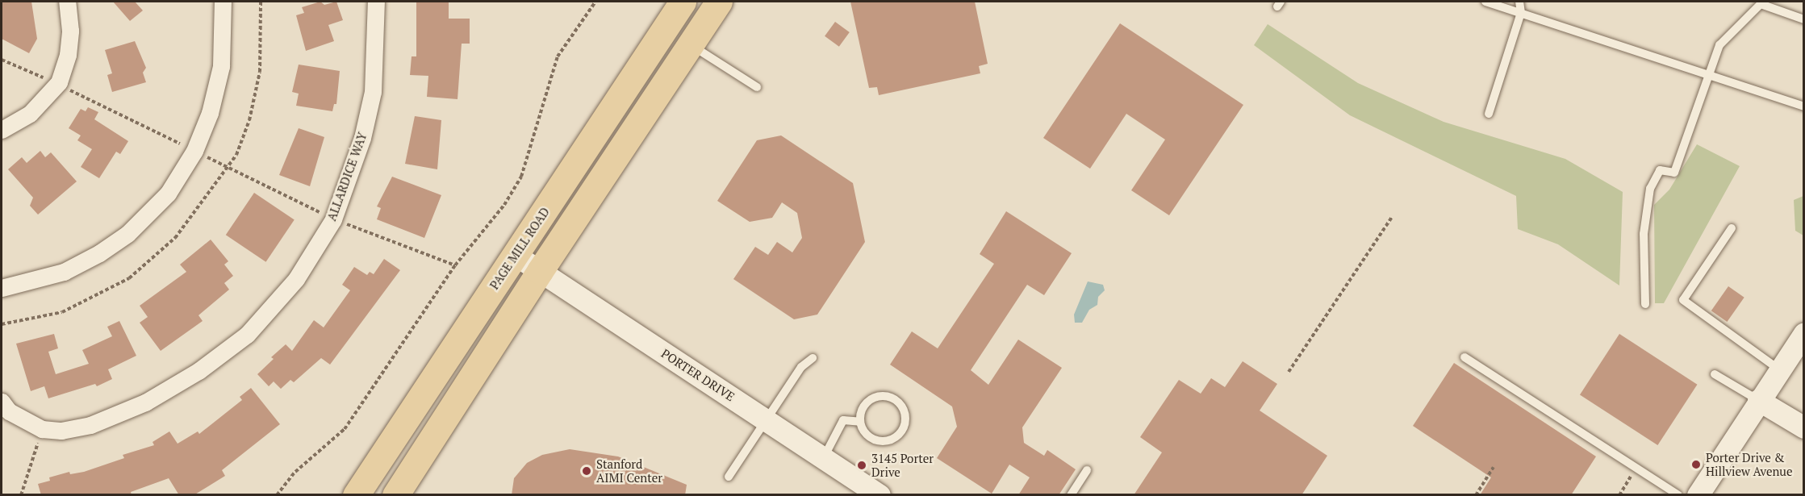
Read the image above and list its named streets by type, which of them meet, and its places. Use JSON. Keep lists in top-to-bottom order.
{
  "streets": {
    "main road": ["PAGE MILL ROAD"],
    "street": ["ALLARDICE WAY", "PORTER DRIVE"]
  },
  "crossings": [
    ["PAGE MILL ROAD", "PORTER DRIVE"]
  ],
  "places": ["Porter Drive & Hillview Avenue", "3145 Porter Drive", "Stanford AIMI Center"]
}
